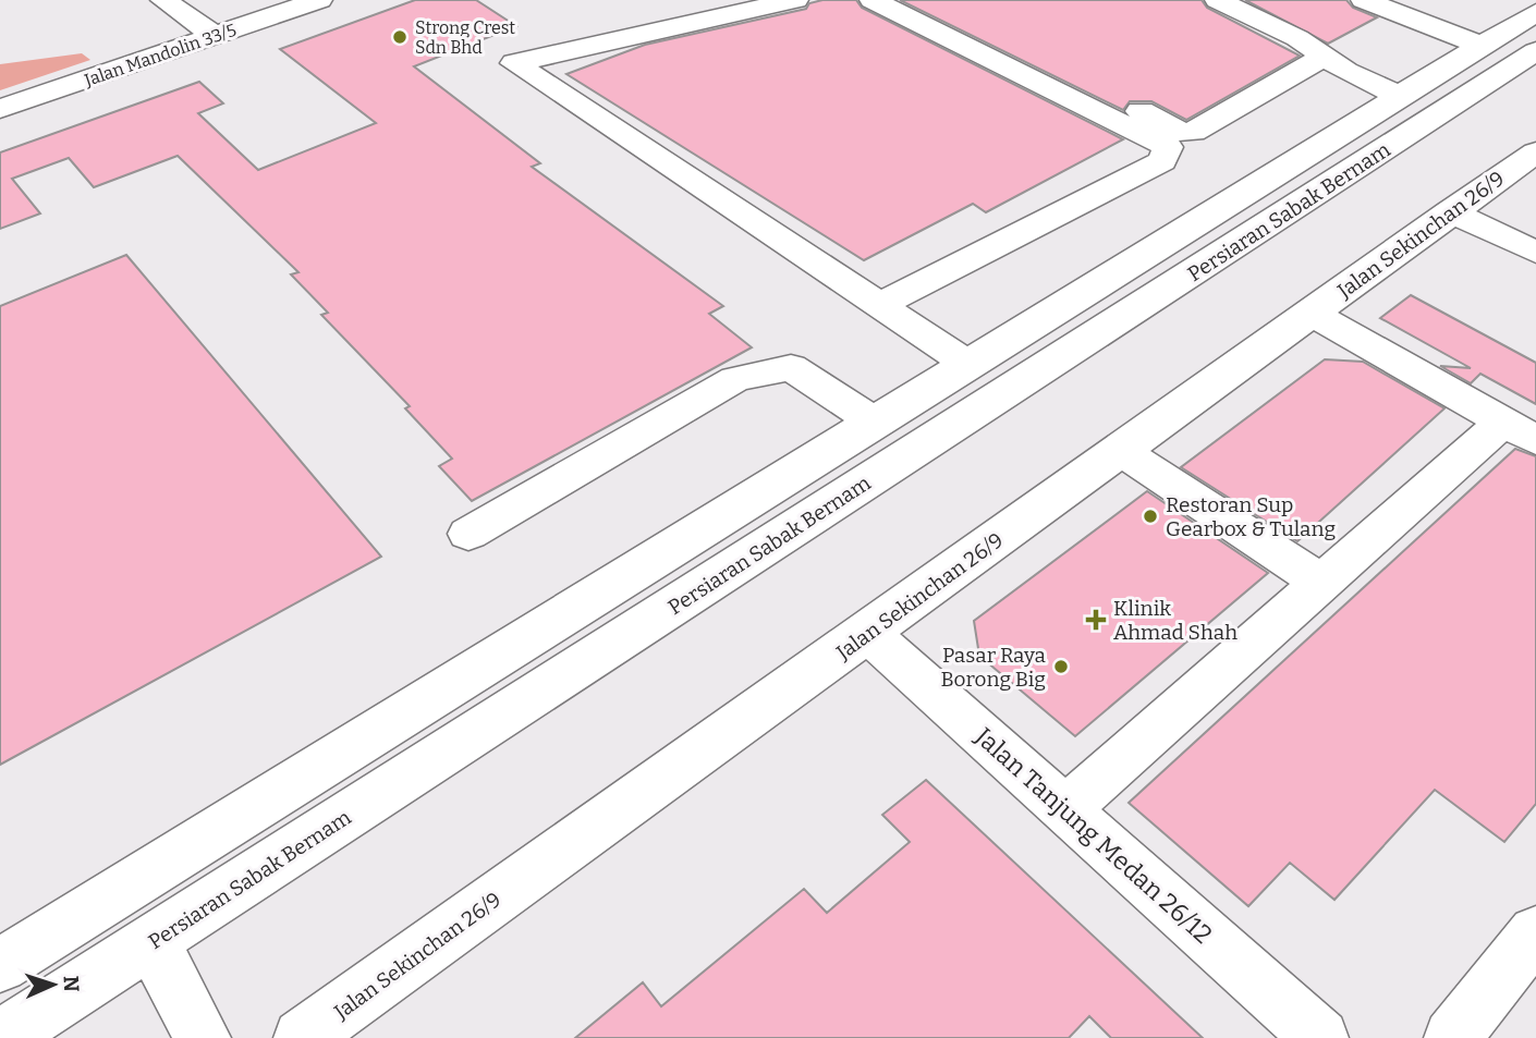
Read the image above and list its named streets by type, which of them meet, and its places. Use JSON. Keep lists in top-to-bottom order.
{
  "streets": {
    "street": [
      "Jalan Mandolin 33/5",
      "Persiaran Sabak Bernam",
      "Jalan Sekinchan 26/9",
      "Jalan Tanjung Medan 26/12"
    ]
  },
  "crossings": [
    ["Jalan Sekinchan 26/9", "Jalan Tanjung Medan 26/12"]
  ],
  "places": {
    "other": ["Strong Crest Sdn Bhd", "Restoran Sup Gearbox & Tulang", "Pasar Raya Borong Big"],
    "health": ["Klinik Ahmad Shah"]
  },
  "north": "right"
}
